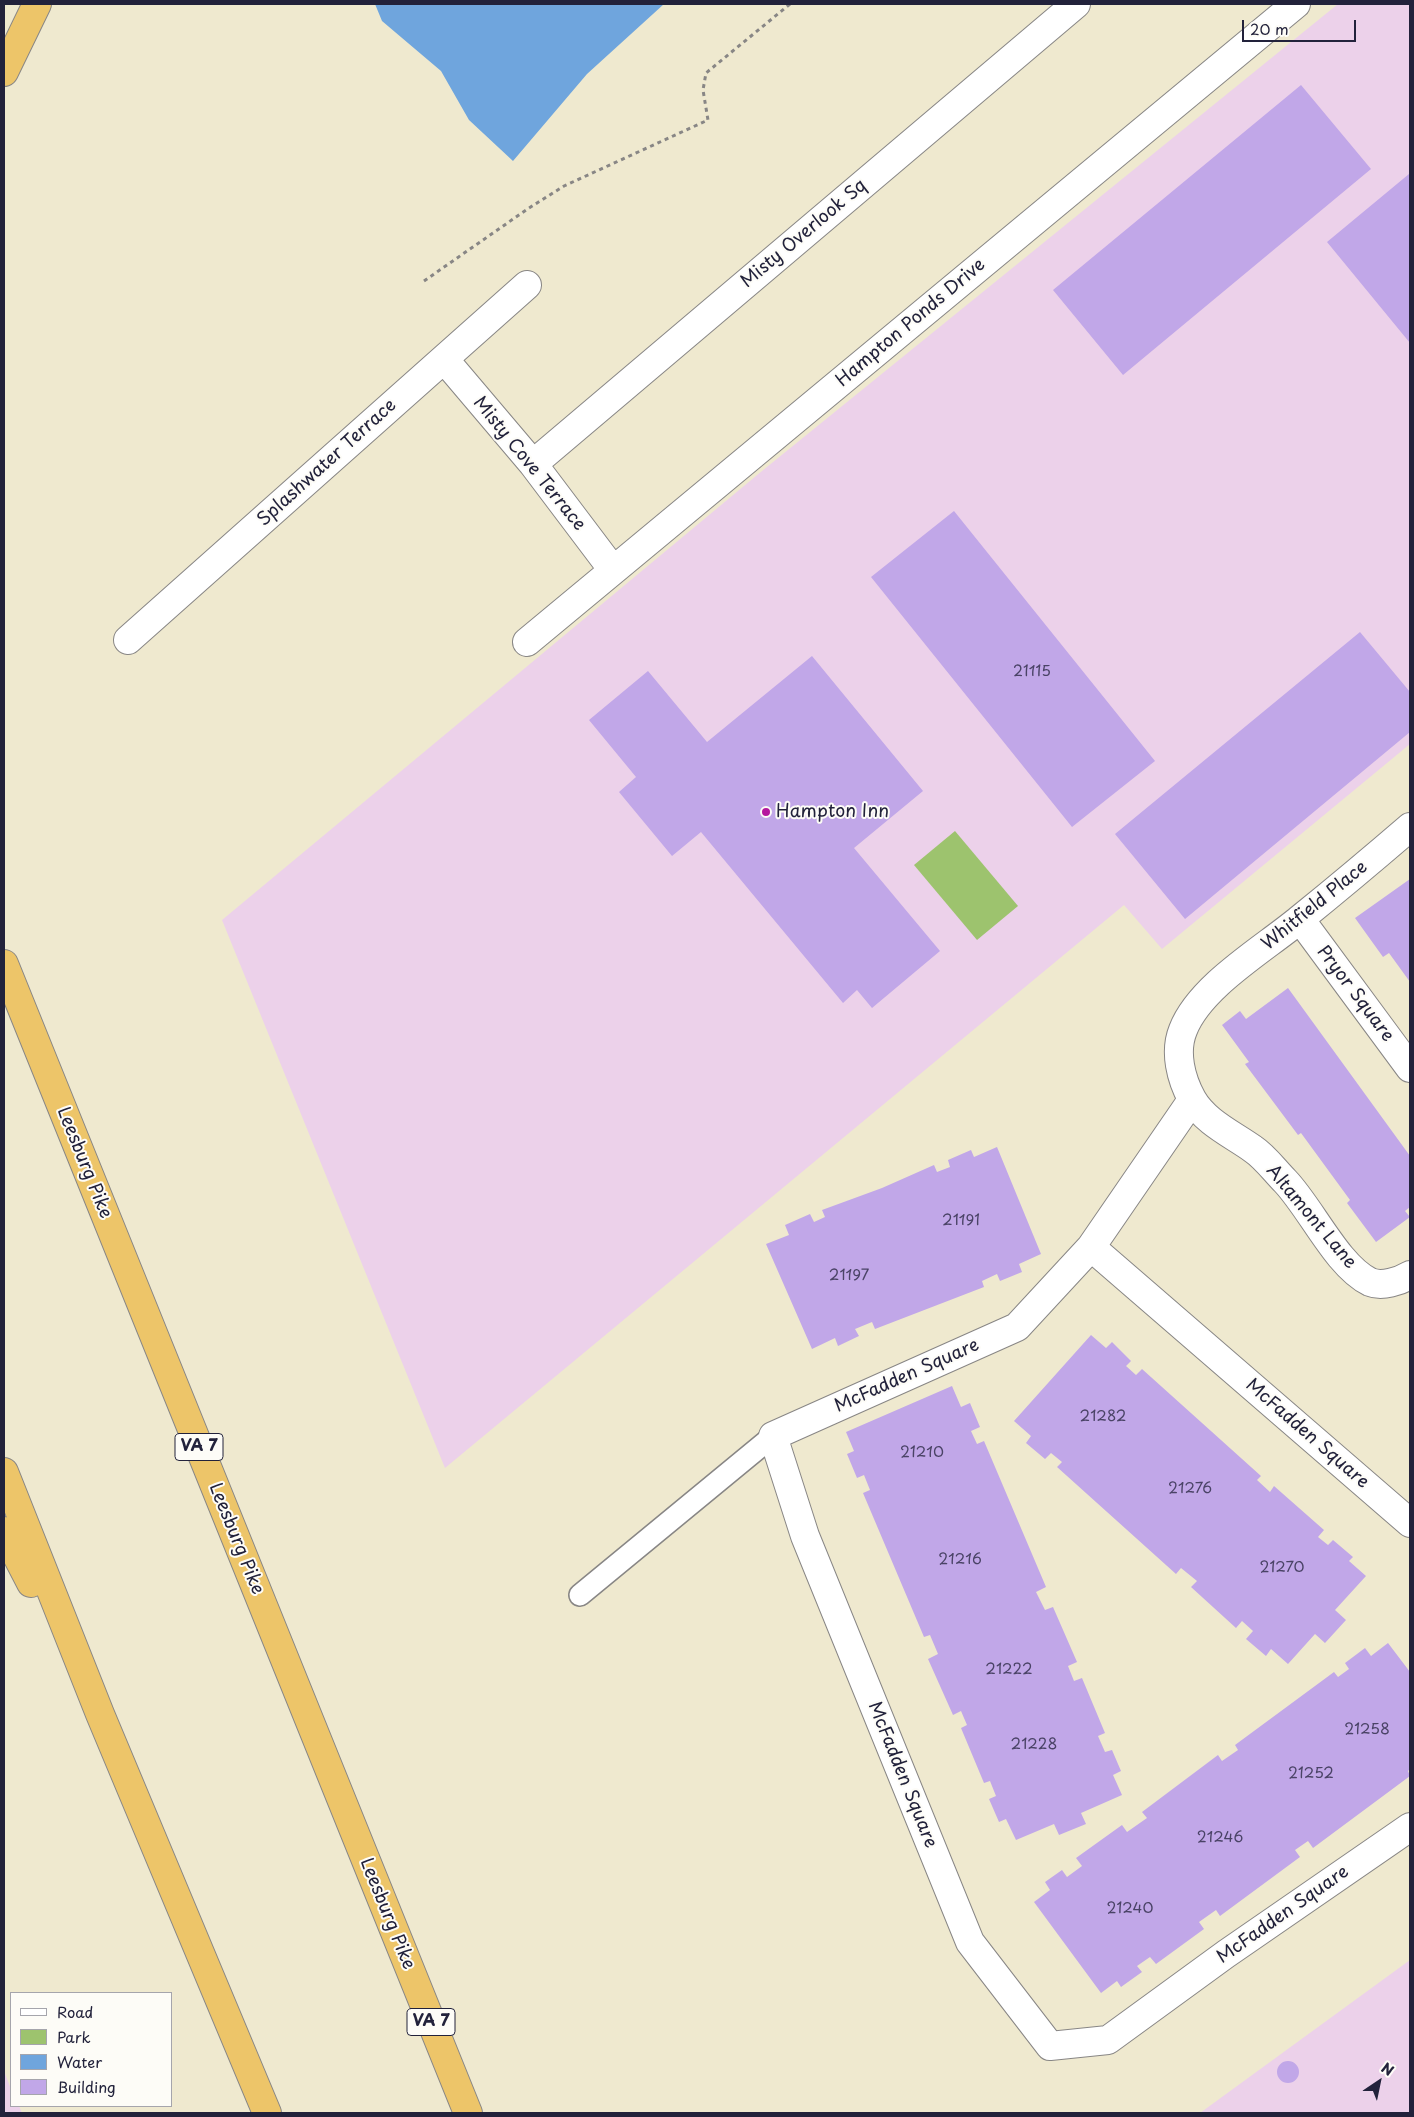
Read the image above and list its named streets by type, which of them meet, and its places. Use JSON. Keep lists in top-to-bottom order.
{
  "streets": {
    "highway": ["Leesburg Pike", "VA 7"],
    "street": [
      "Misty Overlook Sq",
      "Hampton Ponds Drive",
      "Splashwater Terrace",
      "Misty Cove Terrace",
      "Whitfield Place",
      "Pryor Square",
      "Altamont Lane",
      "McFadden Square"
    ]
  },
  "crossings": [
    ["Misty Overlook Sq", "Misty Cove Terrace"],
    ["Hampton Ponds Drive", "Misty Cove Terrace"],
    ["Splashwater Terrace", "Misty Cove Terrace"],
    ["Whitfield Place", "Pryor Square"],
    ["Whitfield Place", "Altamont Lane"],
    ["Altamont Lane", "McFadden Square"]
  ],
  "places": ["Hampton Inn"],
  "house_numbers": [
    "21115",
    "21191",
    "21197",
    "21282",
    "21210",
    "21276",
    "21216",
    "21270",
    "21222",
    "21258",
    "21228",
    "21252",
    "21246",
    "21240"
  ],
  "legend": [
    "Road",
    "Park",
    "Water",
    "Building"
  ],
  "scale_bar": "20 m",
  "north": "top right"
}
